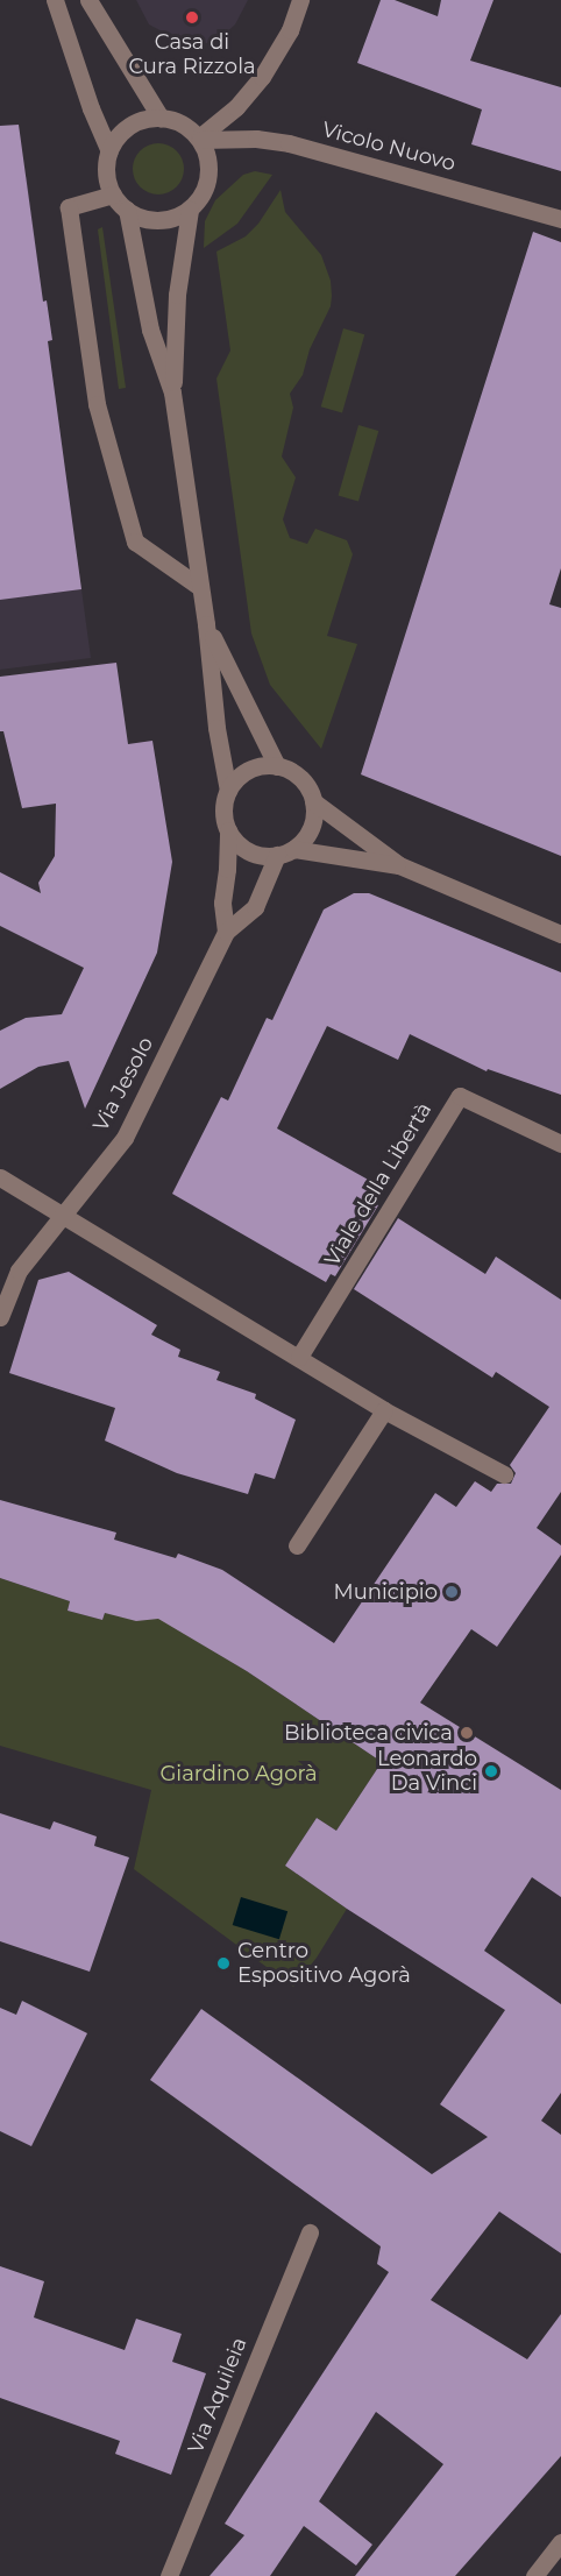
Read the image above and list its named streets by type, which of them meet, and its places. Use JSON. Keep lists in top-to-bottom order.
{
  "streets": {
    "street": [
      "Vicolo Nuovo",
      "Via Jesolo",
      "Viale della Libertà",
      "Via Aquileia"
    ]
  },
  "parks": ["Giardino Agorà"],
  "places": [
    "Casa di Cura Rizzola",
    "Municipio",
    "Biblioteca civica",
    "Leonardo Da Vinci",
    "Centro Espositivo Agorà"
  ]
}
